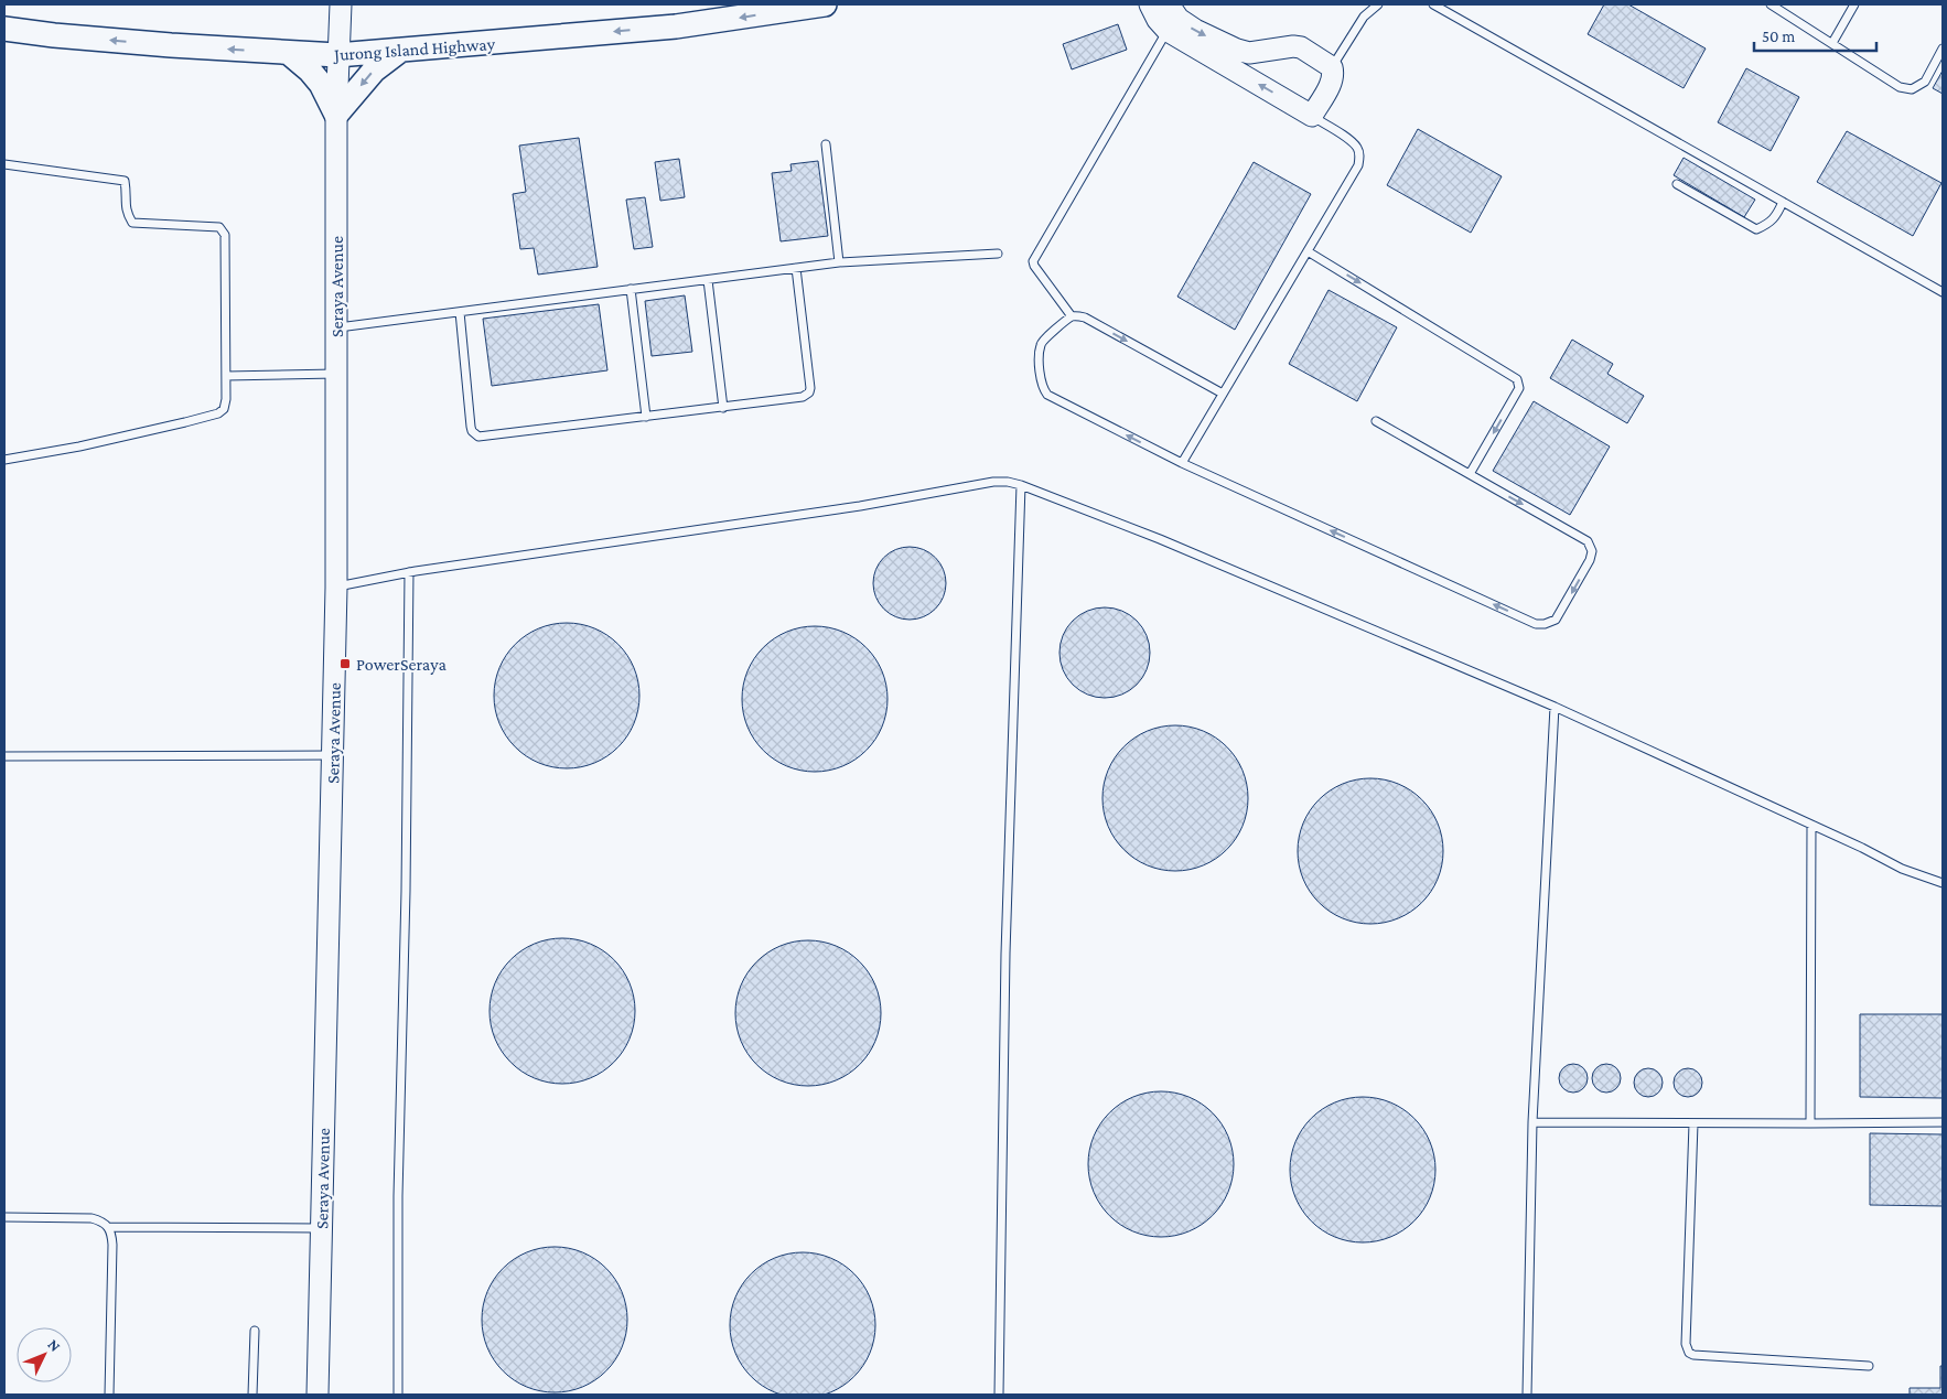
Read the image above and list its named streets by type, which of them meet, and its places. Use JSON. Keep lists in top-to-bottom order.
{
  "streets": {
    "main road": ["Jurong Island Highway"],
    "street": ["Seraya Avenue"]
  },
  "crossings": [
    ["Jurong Island Highway", "Seraya Avenue"]
  ],
  "one_way": ["Jurong Island Highway"],
  "places": {
    "transit": ["PowerSeraya"]
  },
  "scale_bar": "50 m",
  "north": "top right"
}
